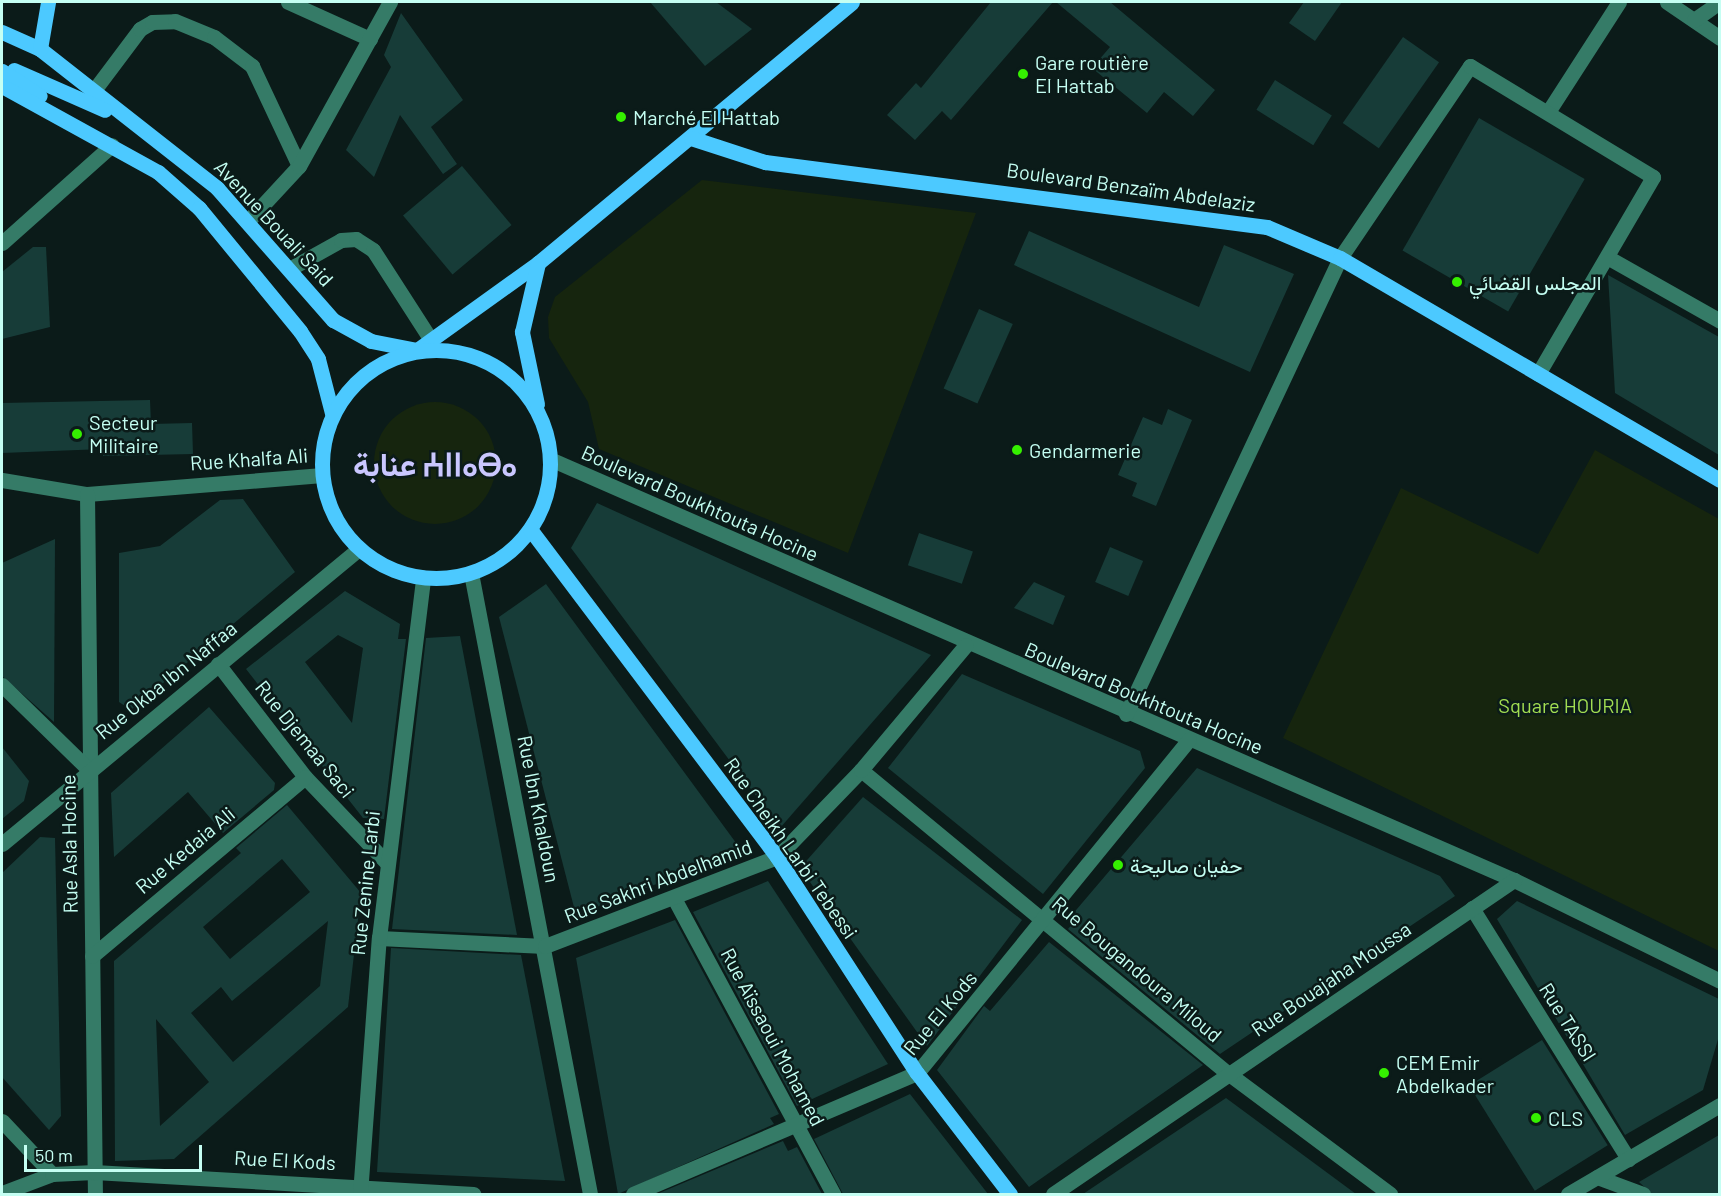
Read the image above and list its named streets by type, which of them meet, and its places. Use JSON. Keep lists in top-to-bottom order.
{
  "streets": {
    "main road": ["Boulevard Benzaïm Abdelaziz", "Avenue Bouali Said", "Rue Cheikh Larbi Tebessi"],
    "street": [
      "Rue Khalfa Ali",
      "Boulevard Boukhtouta Hocine",
      "Rue Okba Ibn Naffaa",
      "Rue Djemaa Saci",
      "Rue Ibn Khaldoun",
      "Rue Asla Hocine",
      "Rue Kedaia Ali",
      "Rue Sakhri Abdelhamid",
      "Rue Zenine Larbi",
      "Rue Bougandoura Miloud",
      "Rue Bouajaha Moussa",
      "Rue El Kods",
      "Rue TASSI",
      "Rue Aïssaoui Mohamed"
    ]
  },
  "crossings": [
    ["Rue Khalfa Ali", "Rue Asla Hocine"],
    ["Boulevard Boukhtouta Hocine", "Rue Sakhri Abdelhamid"],
    ["Boulevard Boukhtouta Hocine", "Rue Bouajaha Moussa"],
    ["Boulevard Boukhtouta Hocine", "Rue El Kods"],
    ["Rue Okba Ibn Naffaa", "Rue Djemaa Saci"],
    ["Rue Okba Ibn Naffaa", "Rue Asla Hocine"],
    ["Rue Djemaa Saci", "Rue Kedaia Ali"],
    ["Rue Djemaa Saci", "Rue Zenine Larbi"],
    ["Rue Ibn Khaldoun", "Rue Sakhri Abdelhamid"],
    ["Rue Asla Hocine", "Rue Kedaia Ali"],
    ["Rue Asla Hocine", "Rue El Kods"],
    ["Rue Cheikh Larbi Tebessi", "Rue Sakhri Abdelhamid"],
    ["Rue Cheikh Larbi Tebessi", "Rue El Kods"],
    ["Rue Sakhri Abdelhamid", "Rue Zenine Larbi"],
    ["Rue Sakhri Abdelhamid", "Rue Bougandoura Miloud"],
    ["Rue Sakhri Abdelhamid", "Rue Aïssaoui Mohamed"],
    ["Rue Zenine Larbi", "Rue El Kods"],
    ["Rue Bougandoura Miloud", "Rue Bouajaha Moussa"],
    ["Rue Bougandoura Miloud", "Rue El Kods"],
    ["Rue Bouajaha Moussa", "Rue TASSI"],
    ["Rue El Kods", "Rue Aïssaoui Mohamed"]
  ],
  "districts": ["عنابة ⵄⵏⵏⴰⴱⴰ"],
  "parks": ["Square HOURIA"],
  "places": [
    "Gare routière El Hattab",
    "Marché El Hattab",
    "المجلس القضائي",
    "Secteur Militaire",
    "Gendarmerie",
    "حفيان صاليحة",
    "CEM Emir Abdelkader",
    "CLS"
  ],
  "scale_bar": "50 m"
}
